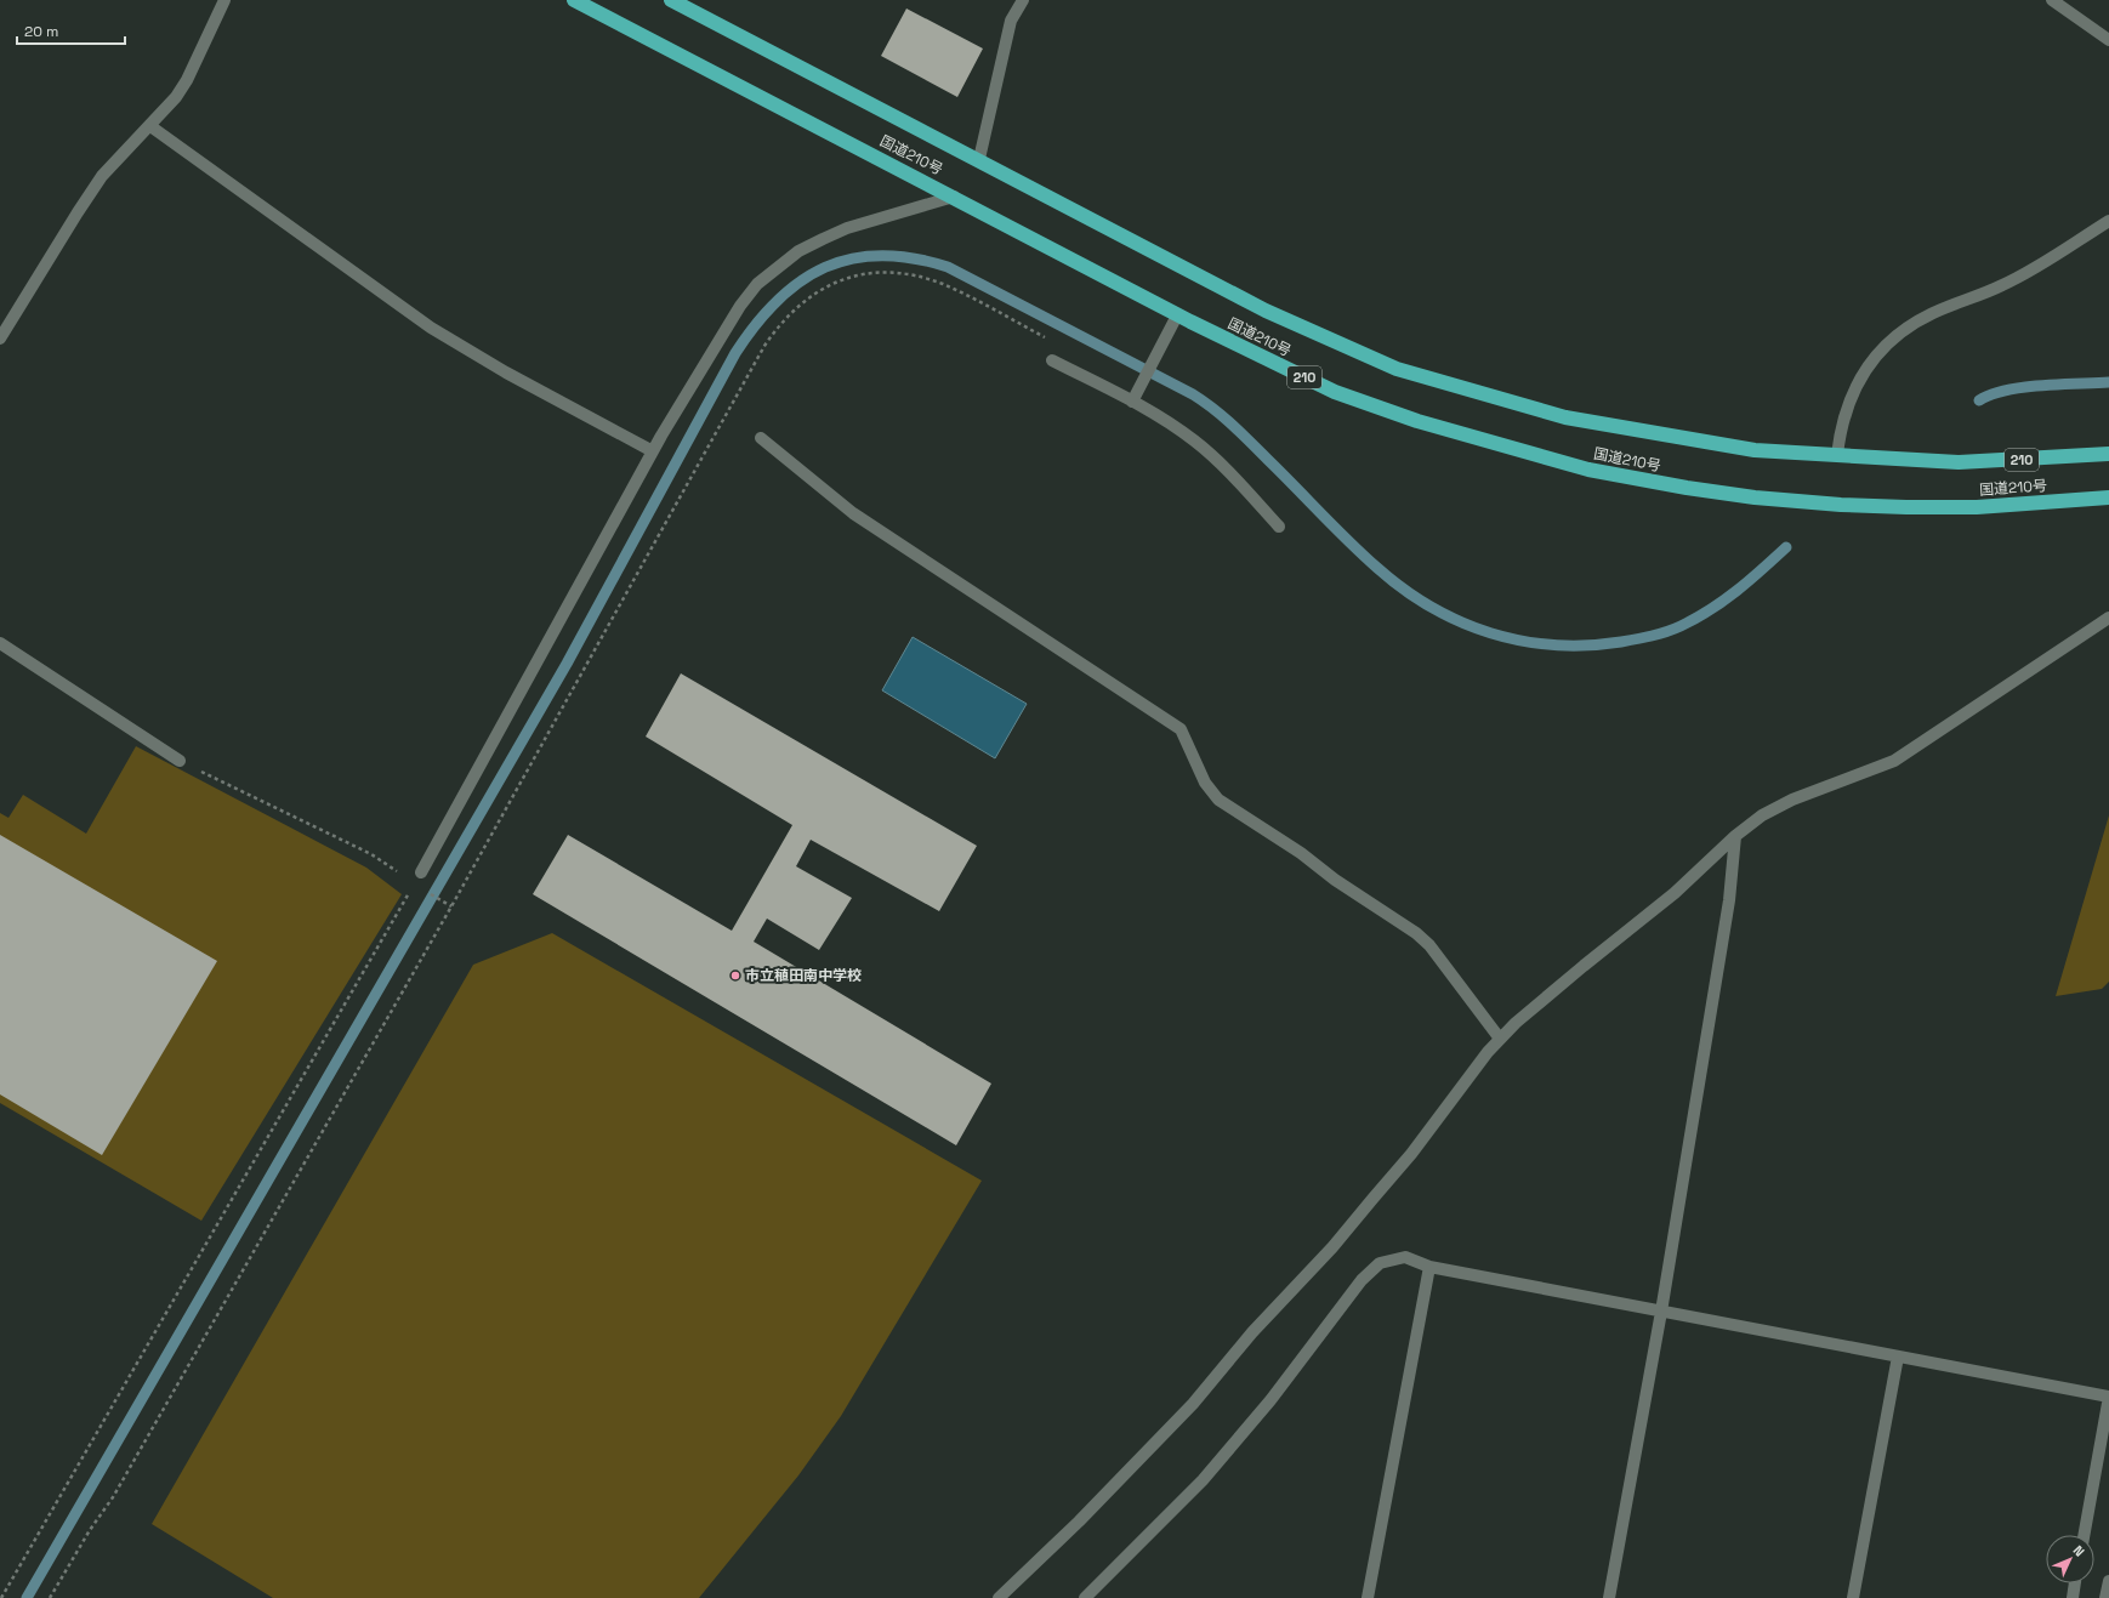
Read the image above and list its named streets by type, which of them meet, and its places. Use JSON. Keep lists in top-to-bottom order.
{
  "streets": {
    "highway": ["国道210号", "210"]
  },
  "places": ["市立稙田南中学校"],
  "scale_bar": "20 m",
  "north": "top right"
}
